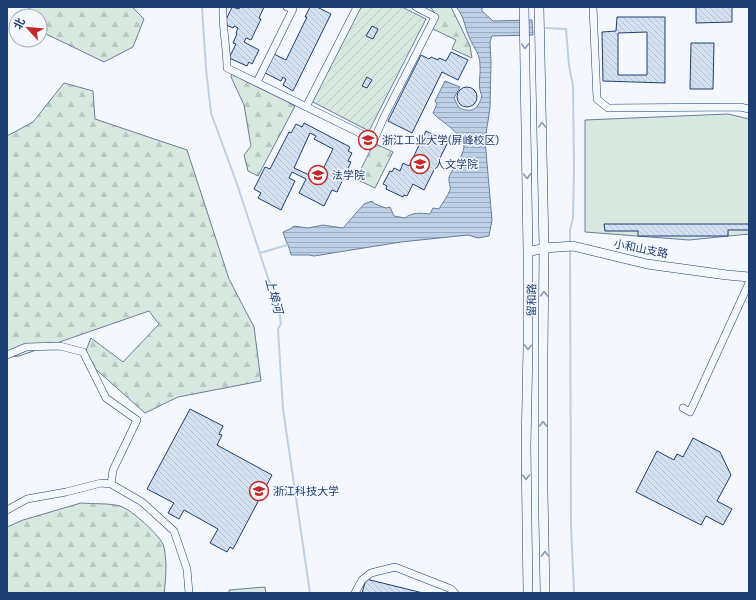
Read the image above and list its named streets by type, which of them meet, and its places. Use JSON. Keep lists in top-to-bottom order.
{
  "streets": {
    "main road": ["小和山支路", "留和路"]
  },
  "crossings": [
    ["小和山支路", "留和路"]
  ],
  "water": ["上埠河"],
  "places": {
    "school or university": [
      "浙江工业大学(屏峰校区)",
      "人文学院",
      "法学院",
      "浙江科技大学"
    ]
  },
  "north": "top left"
}
